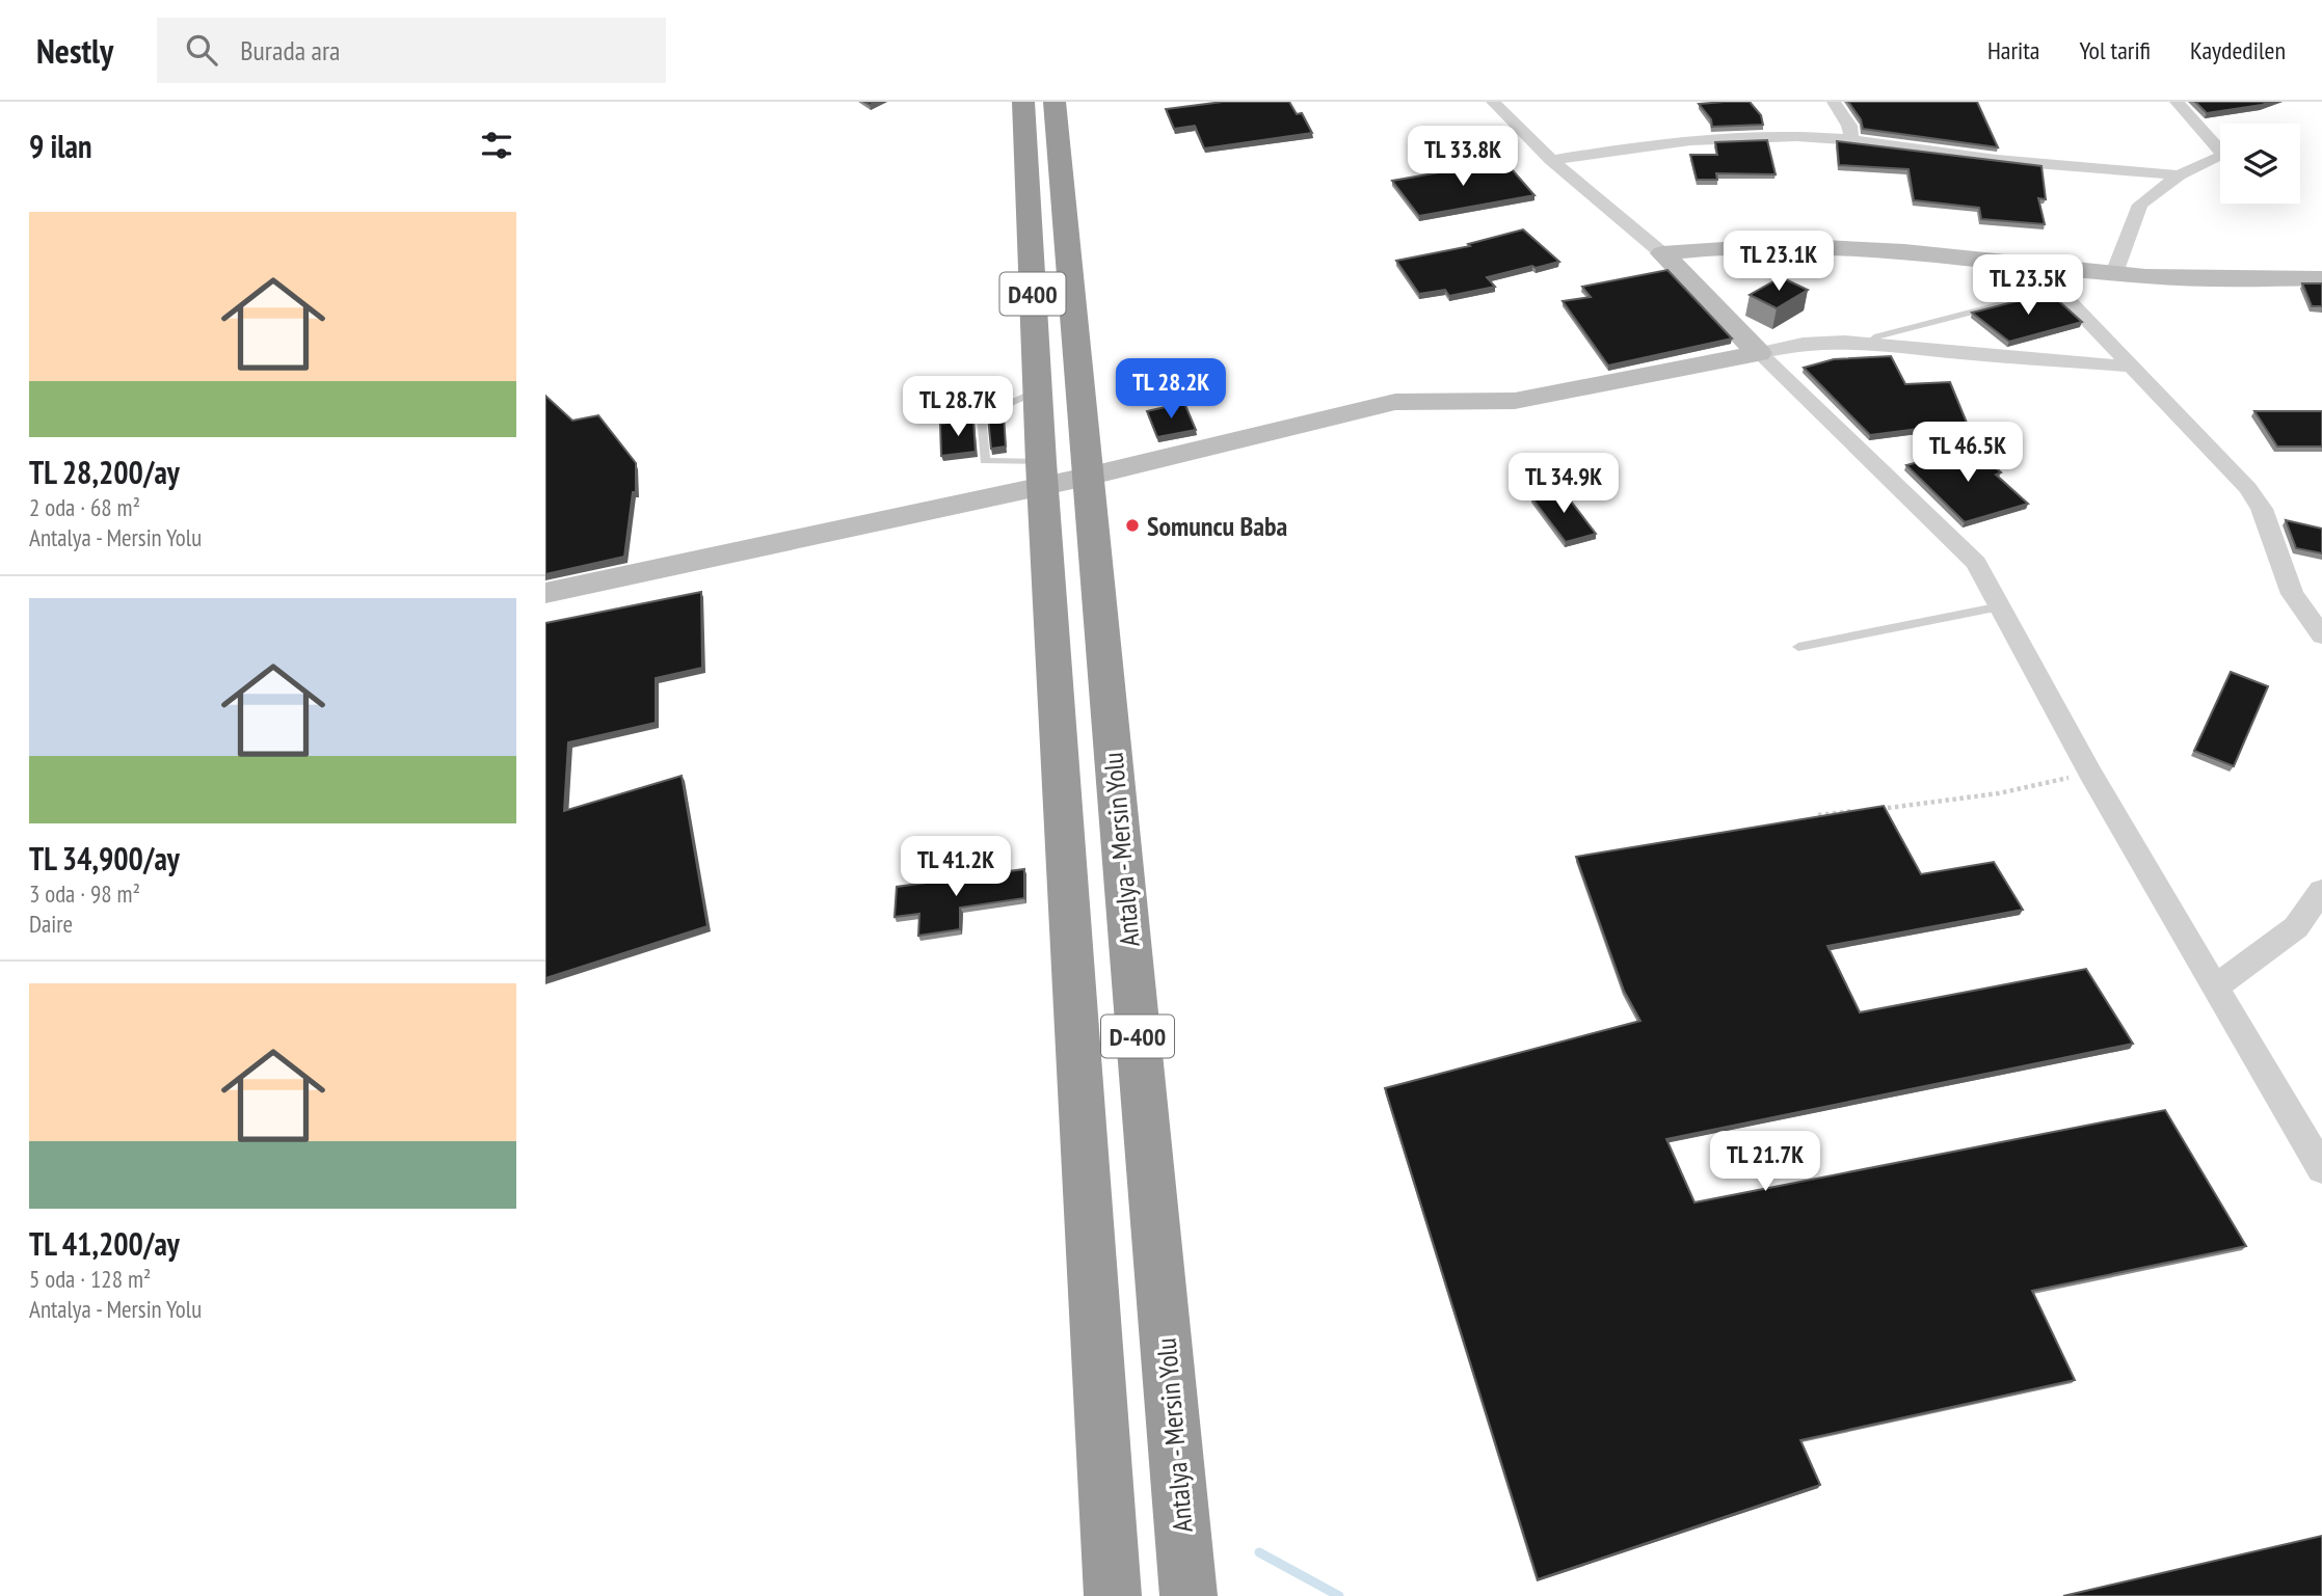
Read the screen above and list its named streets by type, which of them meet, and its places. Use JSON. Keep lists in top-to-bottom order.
{
  "streets": {
    "highway": ["D400", "Antalya - Mersin Yolu", "D-400"]
  },
  "places": ["Somuncu Baba"],
  "page": {
    "header": "Nestly",
    "search": "Burada ara",
    "nav": ["Harita", "Yol tarifi", "Kaydedilen"],
    "heading": "9 ilan",
    "price": [
      "TL 33.8K",
      "TL 23.1K",
      "TL 23.5K",
      "TL 28.2K",
      "TL 28.7K",
      "TL 46.5K",
      "TL 34.9K",
      "TL 41.2K",
      "TL 21.7K"
    ],
    "list": [
      {
        "name": "TL 28,200/ay",
        "note": "2 oda · 68 m² · Antalya - Mersin Yolu"
      },
      {
        "name": "TL 34,900/ay",
        "note": "3 oda · 98 m² · Daire"
      },
      {
        "name": "TL 41,200/ay",
        "note": "5 oda · 128 m² · Antalya - Mersin Yolu"
      }
    ]
  }
}
